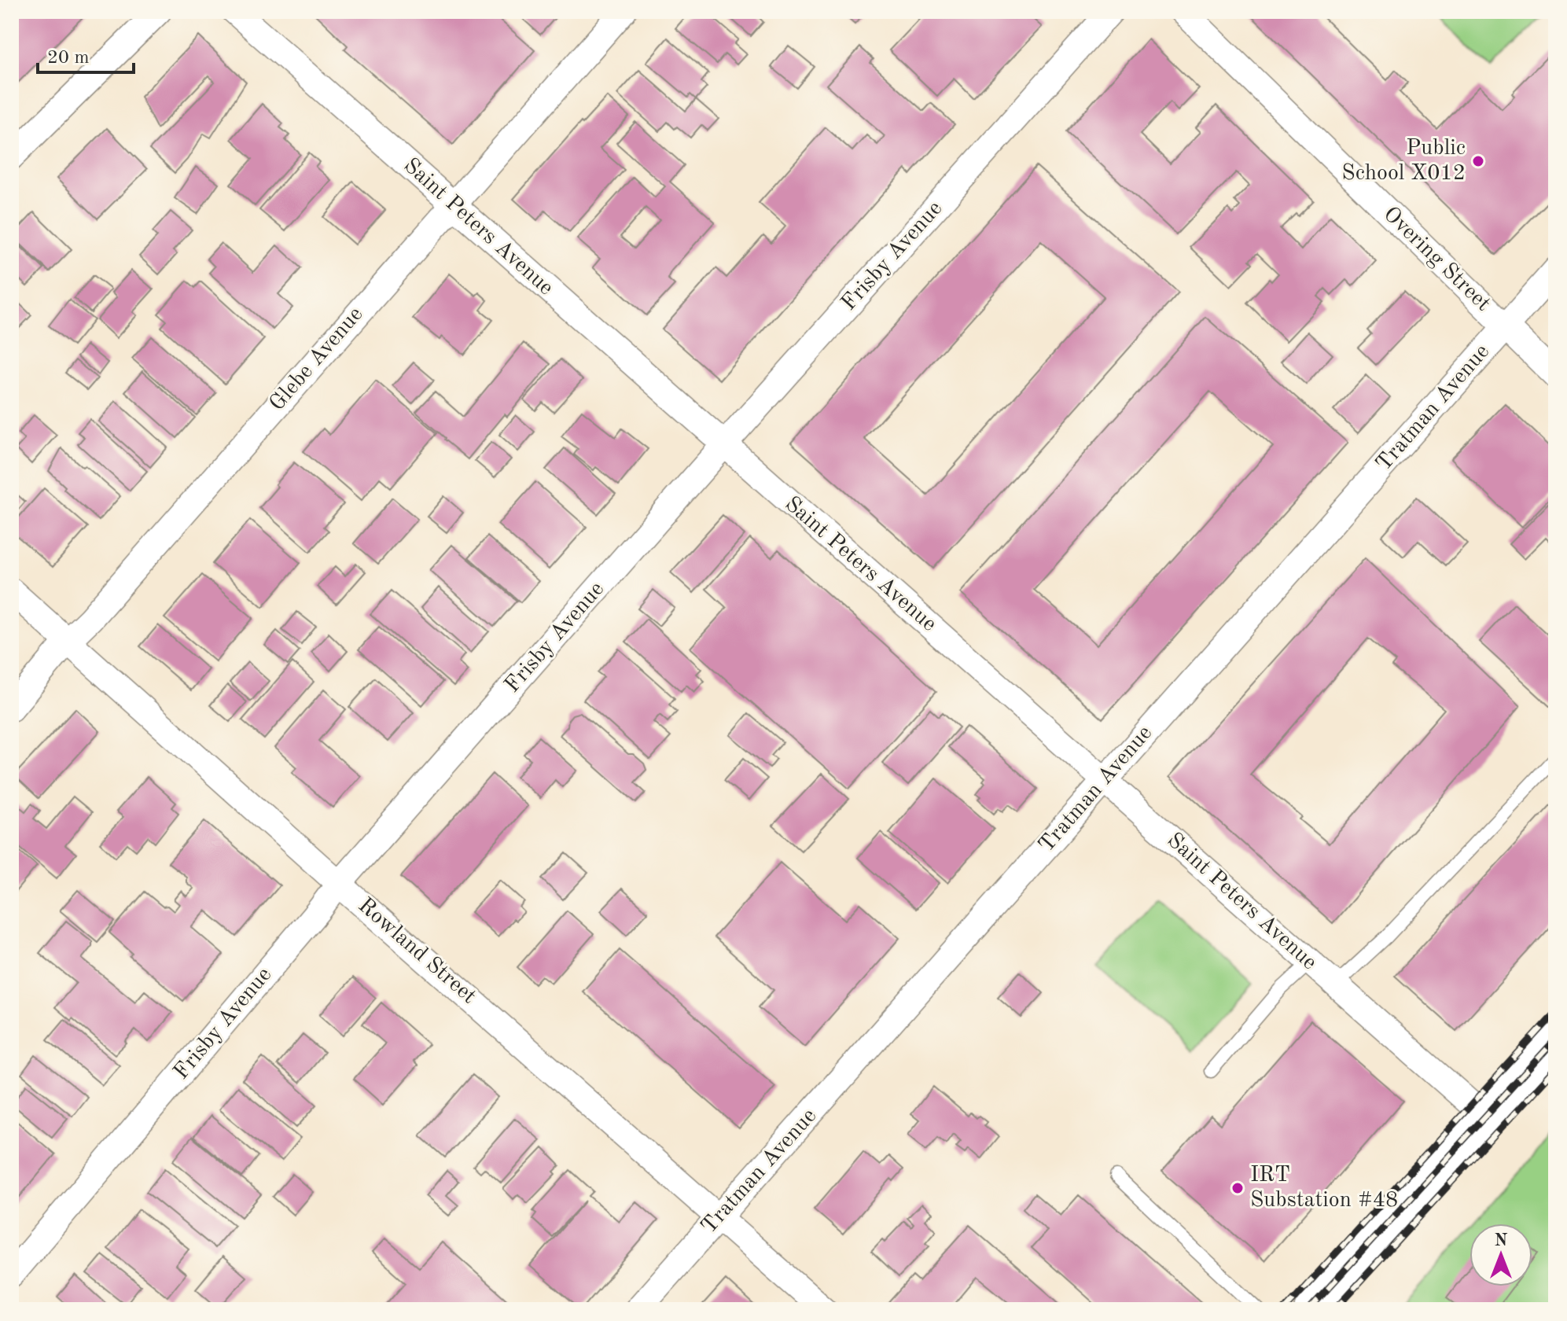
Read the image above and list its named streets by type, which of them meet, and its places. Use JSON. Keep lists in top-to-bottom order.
{
  "streets": {
    "street": [
      "Saint Peters Avenue",
      "Frisby Avenue",
      "Overing Street",
      "Glebe Avenue",
      "Tratman Avenue",
      "Rowland Street"
    ]
  },
  "crossings": [
    ["Saint Peters Avenue", "Frisby Avenue"],
    ["Saint Peters Avenue", "Glebe Avenue"],
    ["Saint Peters Avenue", "Tratman Avenue"],
    ["Frisby Avenue", "Rowland Street"],
    ["Overing Street", "Tratman Avenue"],
    ["Glebe Avenue", "Rowland Street"],
    ["Tratman Avenue", "Rowland Street"]
  ],
  "places": ["Public School X012", "IRT Substation #48"],
  "scale_bar": "20 m",
  "north": "top"
}
